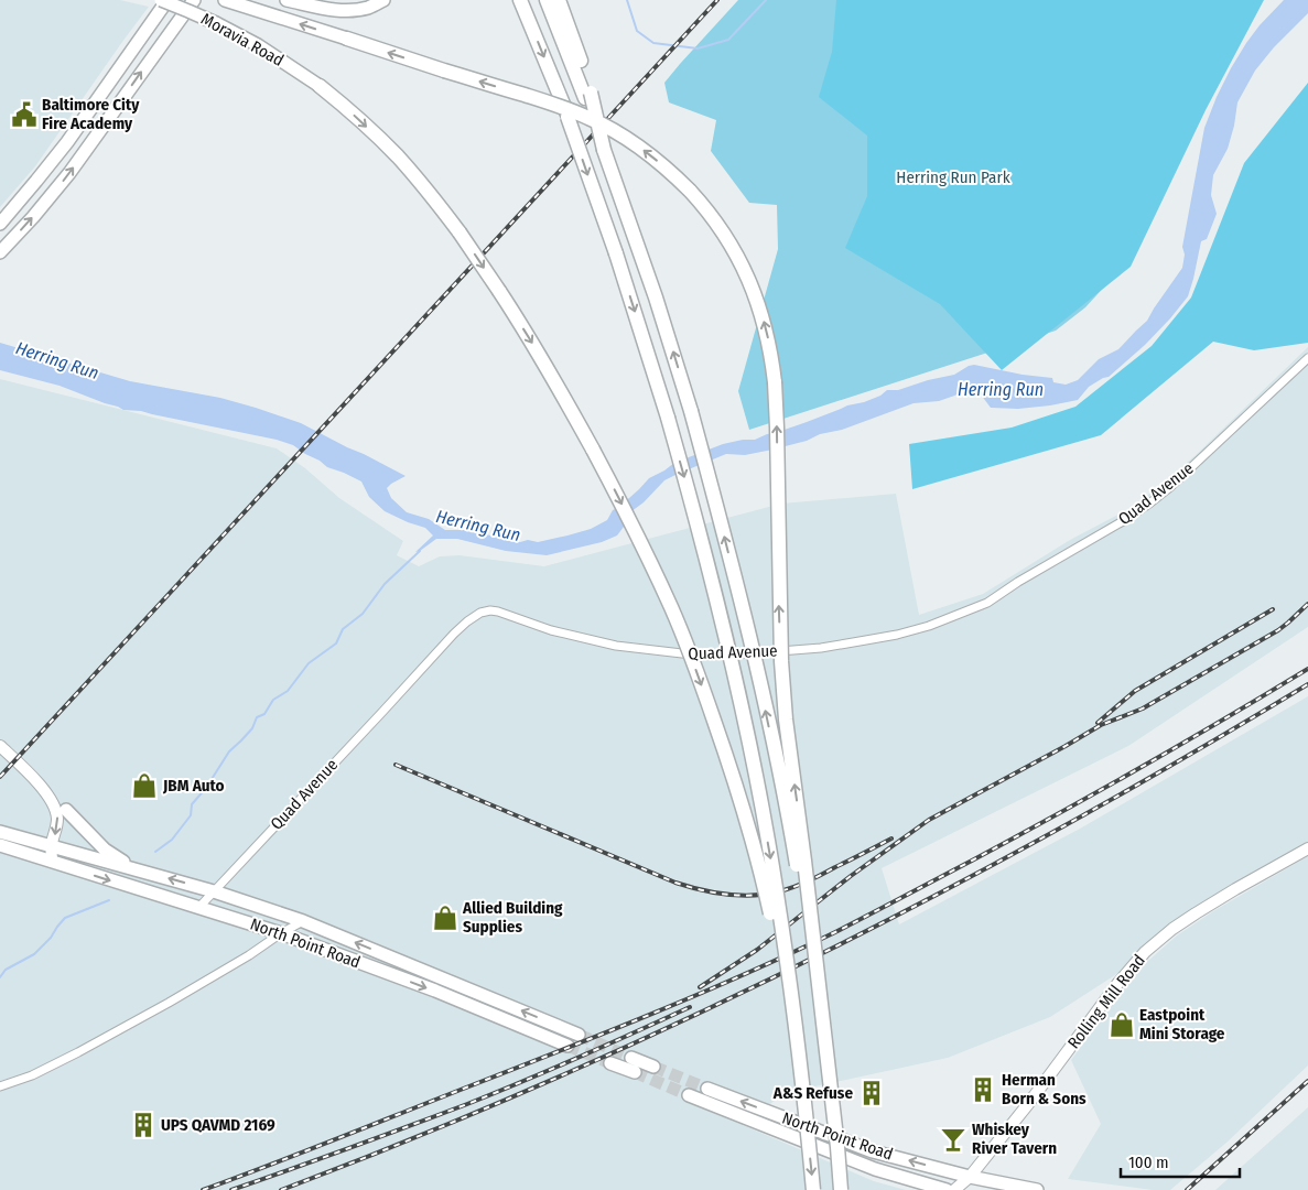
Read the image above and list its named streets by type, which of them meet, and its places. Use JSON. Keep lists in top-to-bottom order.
{
  "streets": {
    "main road": ["Moravia Road", "North Point Road"],
    "street": ["Quad Avenue", "Rolling Mill Road"]
  },
  "crossings": [
    ["Quad Avenue", "North Point Road"],
    ["North Point Road", "Rolling Mill Road"]
  ],
  "water": ["Herring Run"],
  "parks": ["Herring Run Park"],
  "places": {
    "public building": ["Baltimore City Fire Academy"],
    "shop": ["JBM Auto", "Allied Building Supplies", "Eastpoint Mini Storage"],
    "building": ["Herman Born & Sons", "A&S Refuse", "UPS QAVMD 2169"],
    "bar": ["Whiskey River Tavern"]
  },
  "scale_bar": "100 m"
}
